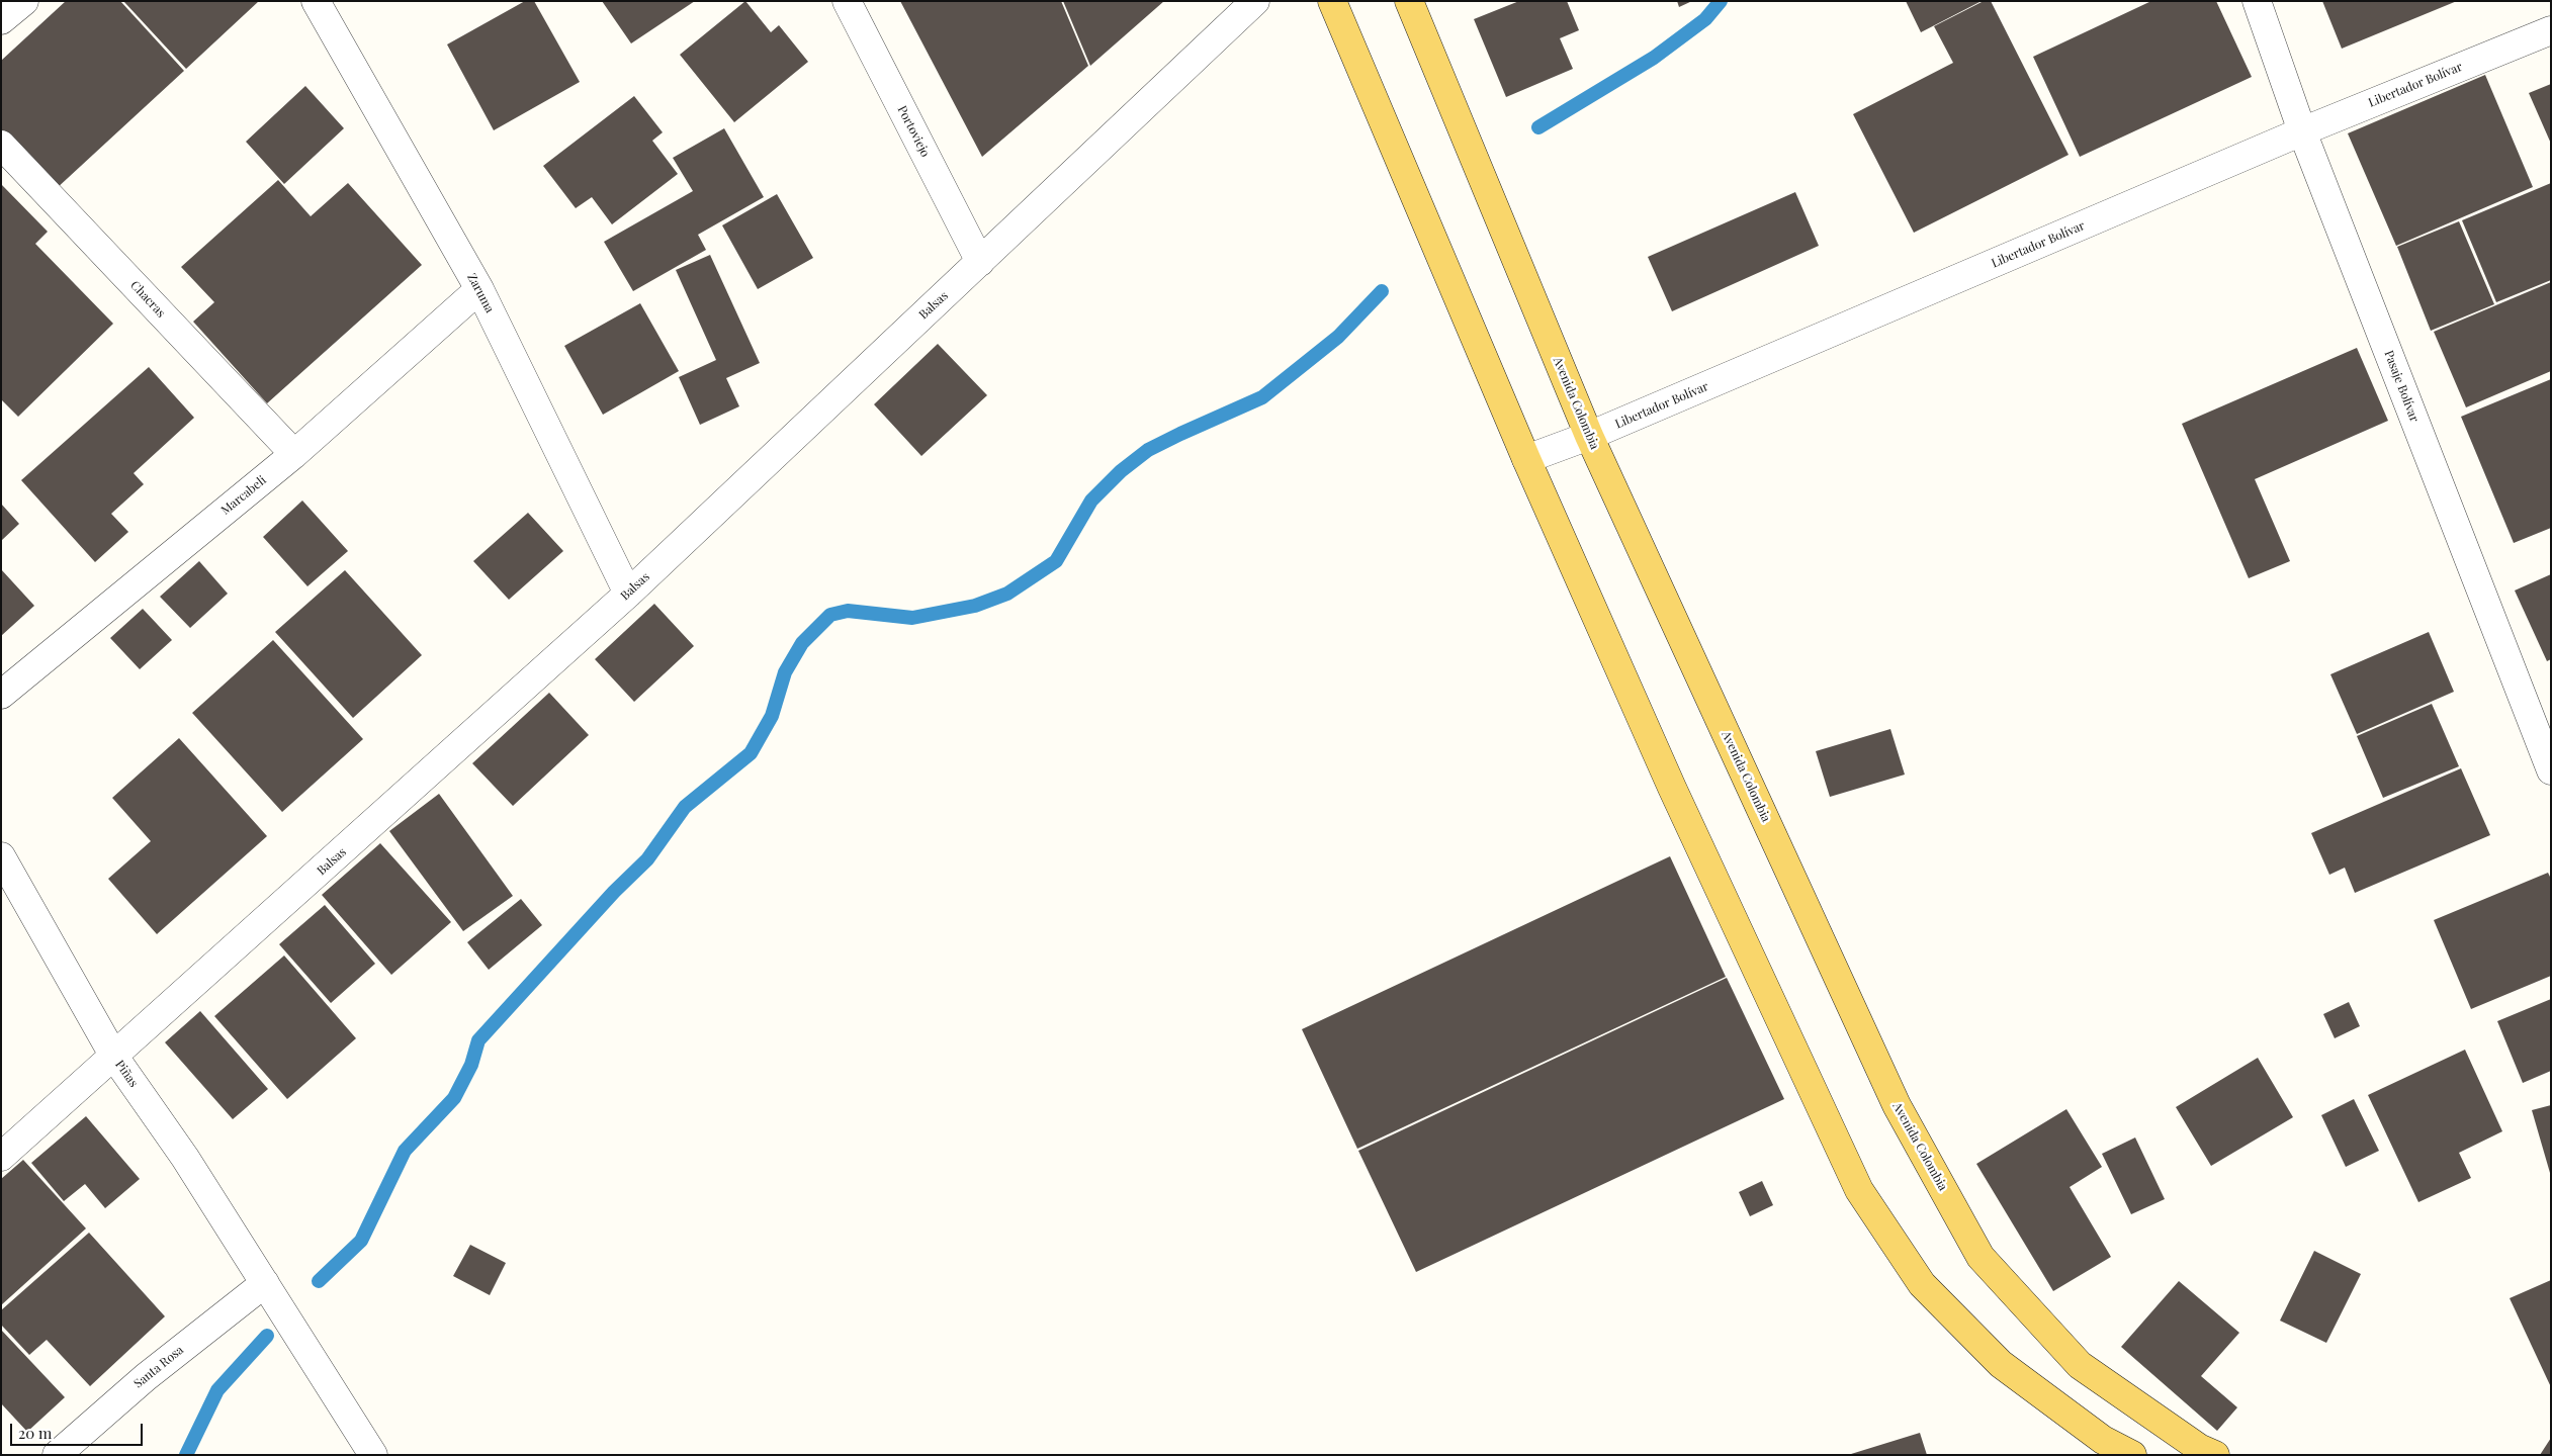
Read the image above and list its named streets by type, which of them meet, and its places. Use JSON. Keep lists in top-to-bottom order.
{
  "streets": {
    "main road": ["Avenida Colombia"],
    "street": [
      "Libertador Bolívar",
      "Portoviejo",
      "Zaruma",
      "Chacras",
      "Balsas",
      "Pasaje Bolívar",
      "Marcabeli",
      "Piñas",
      "Santa Rosa"
    ]
  },
  "crossings": [
    ["Libertador Bolívar", "Pasaje Bolívar"],
    ["Libertador Bolívar", "Avenida Colombia"],
    ["Portoviejo", "Balsas"],
    ["Zaruma", "Balsas"],
    ["Zaruma", "Marcabeli"],
    ["Chacras", "Marcabeli"],
    ["Balsas", "Piñas"],
    ["Piñas", "Santa Rosa"]
  ],
  "scale_bar": "20 m"
}
